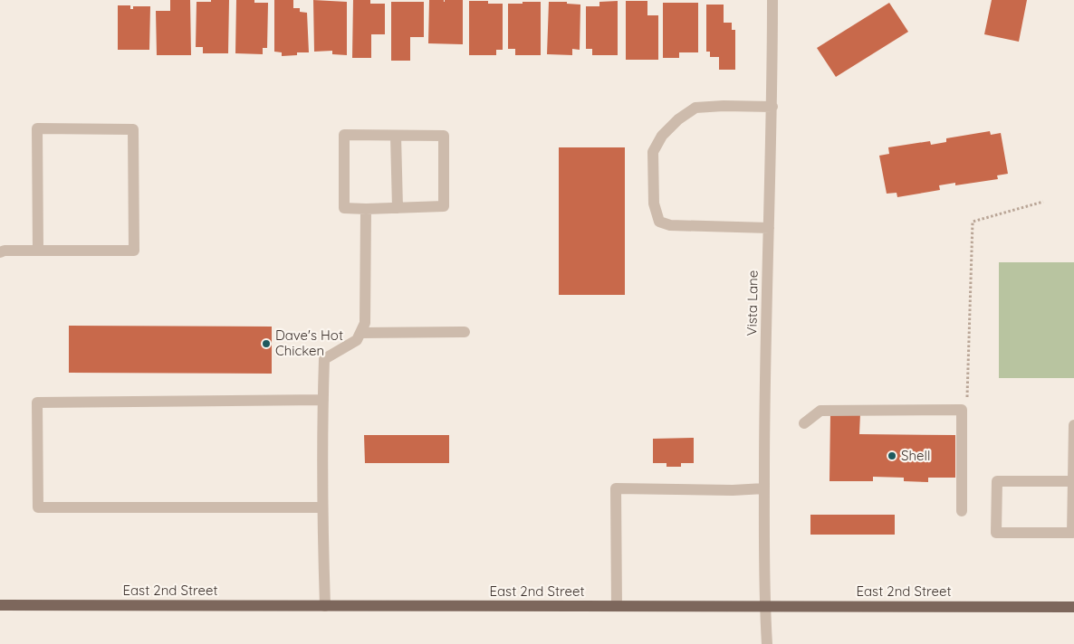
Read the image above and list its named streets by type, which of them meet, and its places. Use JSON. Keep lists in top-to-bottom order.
{
  "streets": {
    "main road": ["East 2nd Street"],
    "street": ["Vista Lane"]
  },
  "crossings": [
    ["Vista Lane", "East 2nd Street"]
  ],
  "places": ["Dave's Hot Chicken", "Shell"]
}
